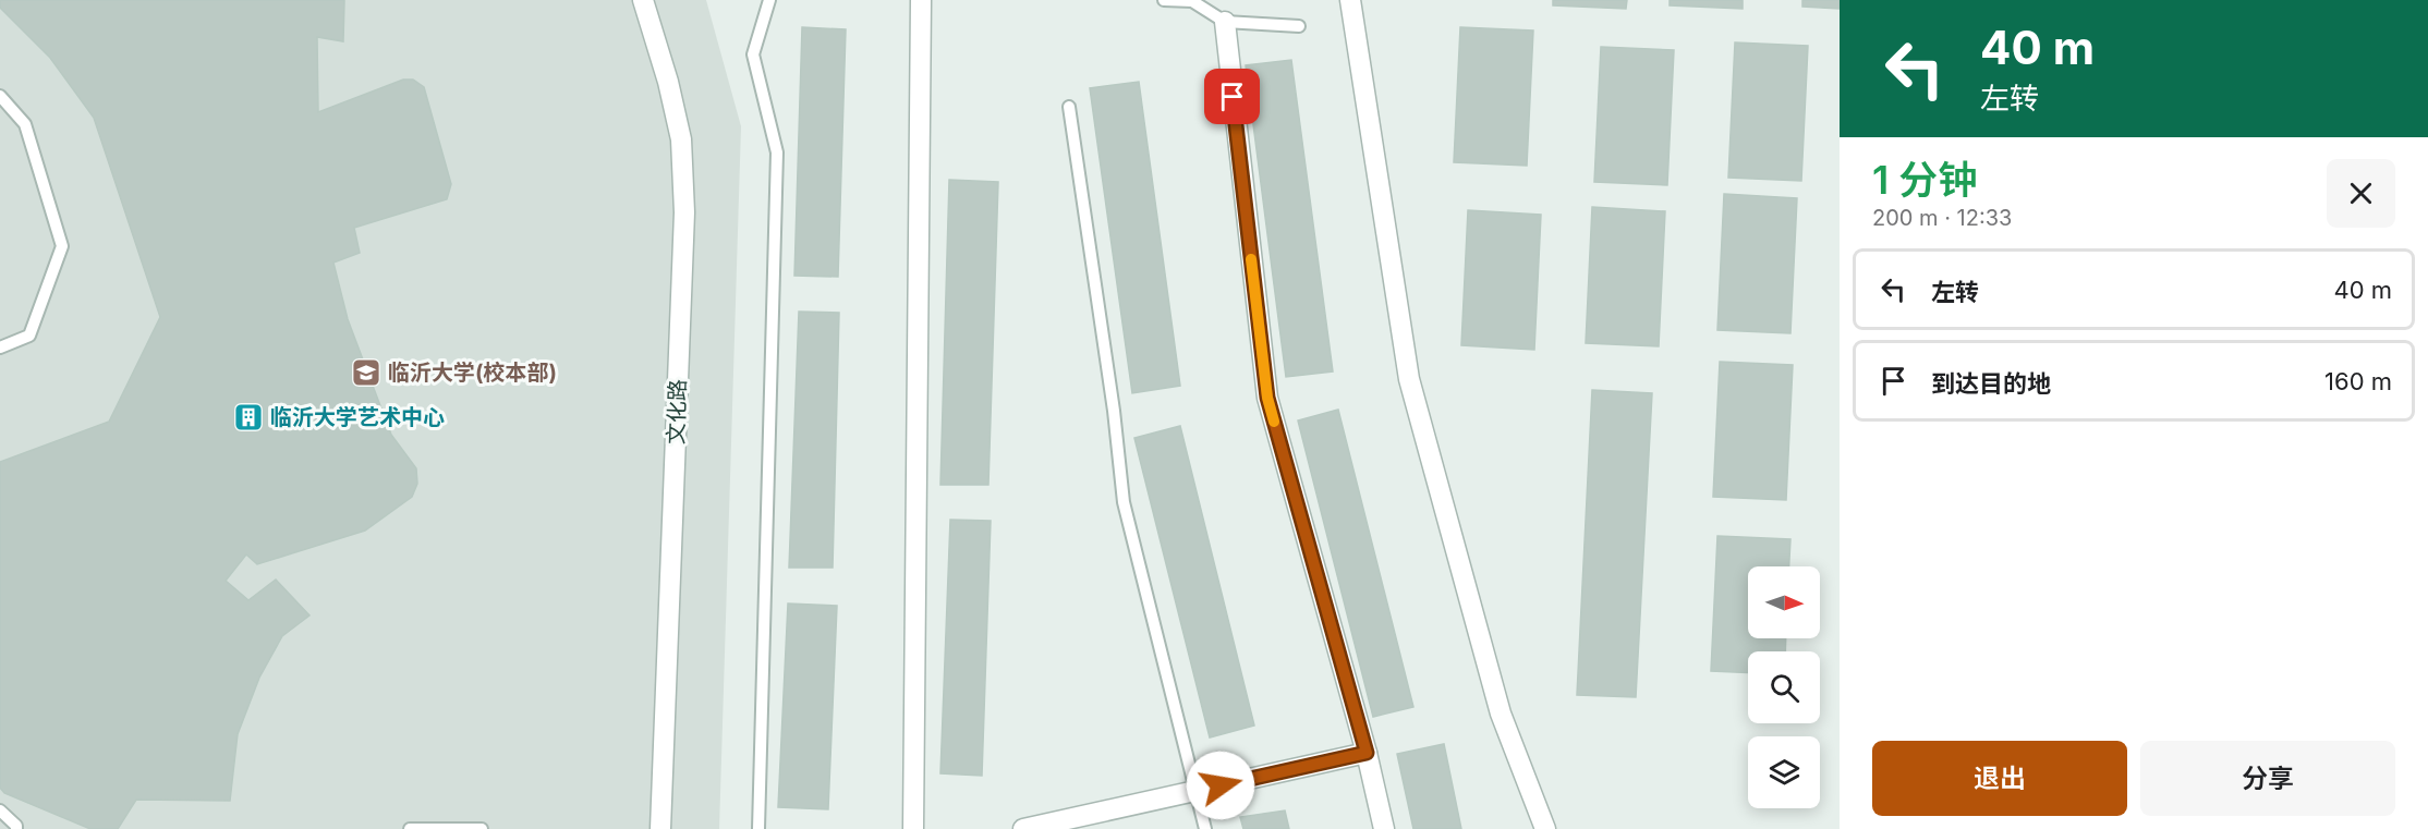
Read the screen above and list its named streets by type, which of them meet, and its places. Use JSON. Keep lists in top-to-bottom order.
{
  "streets": {
    "street": ["文化路"]
  },
  "places": {
    "school or university": ["临沂大学(校本部)"],
    "building": ["临沂大学艺术中心"]
  },
  "north": "right",
  "page": {
    "turn": ["40 m", "左转"],
    "heading": ["1 分钟", "200 m · 12:33"],
    "list": [
      {
        "name": "左转",
        "value": "40 m"
      },
      {
        "name": "到达目的地",
        "value": "160 m"
      }
    ],
    "buttons": ["退出", "分享"]
  }
}
